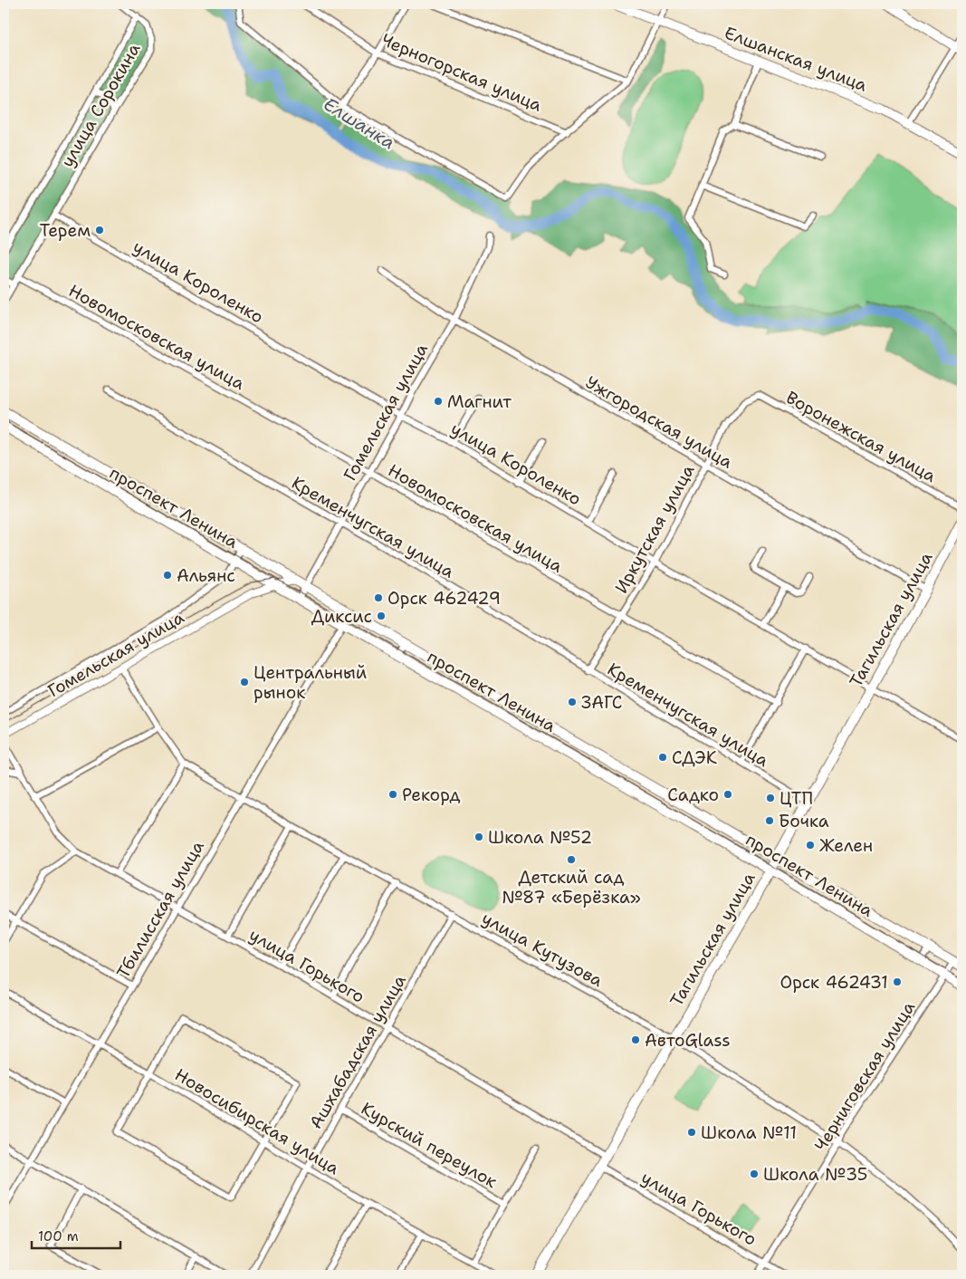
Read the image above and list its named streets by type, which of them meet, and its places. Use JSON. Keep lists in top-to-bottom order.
{
  "streets": {
    "main road": ["Елшанская улица", "проспект Ленина", "Тагильская улица"],
    "street": [
      "Черногорская улица",
      "улица Сорокина",
      "улица Короленко",
      "Новомосковская улица",
      "Гомельская улица",
      "Ужгородская улица",
      "Воронежская улица",
      "Кременчугская улица",
      "Иркутская улица",
      "Тбилисская улица",
      "улица Кутузова",
      "улица Горького",
      "Ашхабадская улица",
      "Черниговская улица",
      "Новосибирская улица",
      "Курский переулок"
    ]
  },
  "crossings": [
    ["улица Сорокина", "улица Короленко"],
    ["улица Сорокина", "Новомосковская улица"],
    ["улица Короленко", "Гомельская улица"],
    ["улица Короленко", "Иркутская улица"],
    ["улица Короленко", "Тагильская улица"],
    ["Новомосковская улица", "Гомельская улица"],
    ["Новомосковская улица", "Иркутская улица"],
    ["Гомельская улица", "Ужгородская улица"],
    ["Гомельская улица", "проспект Ленина"],
    ["Гомельская улица", "Кременчугская улица"],
    ["Гомельская улица", "улица Кутузова"],
    ["Ужгородская улица", "Иркутская улица"],
    ["Ужгородская улица", "Тагильская улица"],
    ["Воронежская улица", "Иркутская улица"],
    ["проспект Ленина", "Тагильская улица"],
    ["проспект Ленина", "Тбилисская улица"],
    ["проспект Ленина", "Черниговская улица"],
    ["Кременчугская улица", "Иркутская улица"],
    ["Кременчугская улица", "Тагильская улица"],
    ["Тагильская улица", "улица Кутузова"],
    ["Тагильская улица", "улица Горького"],
    ["Тбилисская улица", "улица Кутузова"],
    ["Тбилисская улица", "улица Горького"],
    ["Тбилисская улица", "Новосибирская улица"],
    ["улица Кутузова", "Ашхабадская улица"],
    ["улица Кутузова", "Черниговская улица"],
    ["улица Горького", "Ашхабадская улица"],
    ["улица Горького", "Черниговская улица"],
    ["Ашхабадская улица", "Новосибирская улица"],
    ["Ашхабадская улица", "Курский переулок"]
  ],
  "water": ["Елшанка"],
  "places": [
    "Терем",
    "Магнит",
    "Альянс",
    "Орск 462429",
    "Диксис",
    "Центральный рынок",
    "ЗАГС",
    "СДЭК",
    "Рекорд",
    "Садко",
    "ЦТП",
    "Бочка",
    "Школа №52",
    "Желен",
    "Детский сад №87 «Берёзка»",
    "Орск 462431",
    "АвтоGlass",
    "Школа №11",
    "Школа №35"
  ],
  "scale_bar": "100 m"
}
